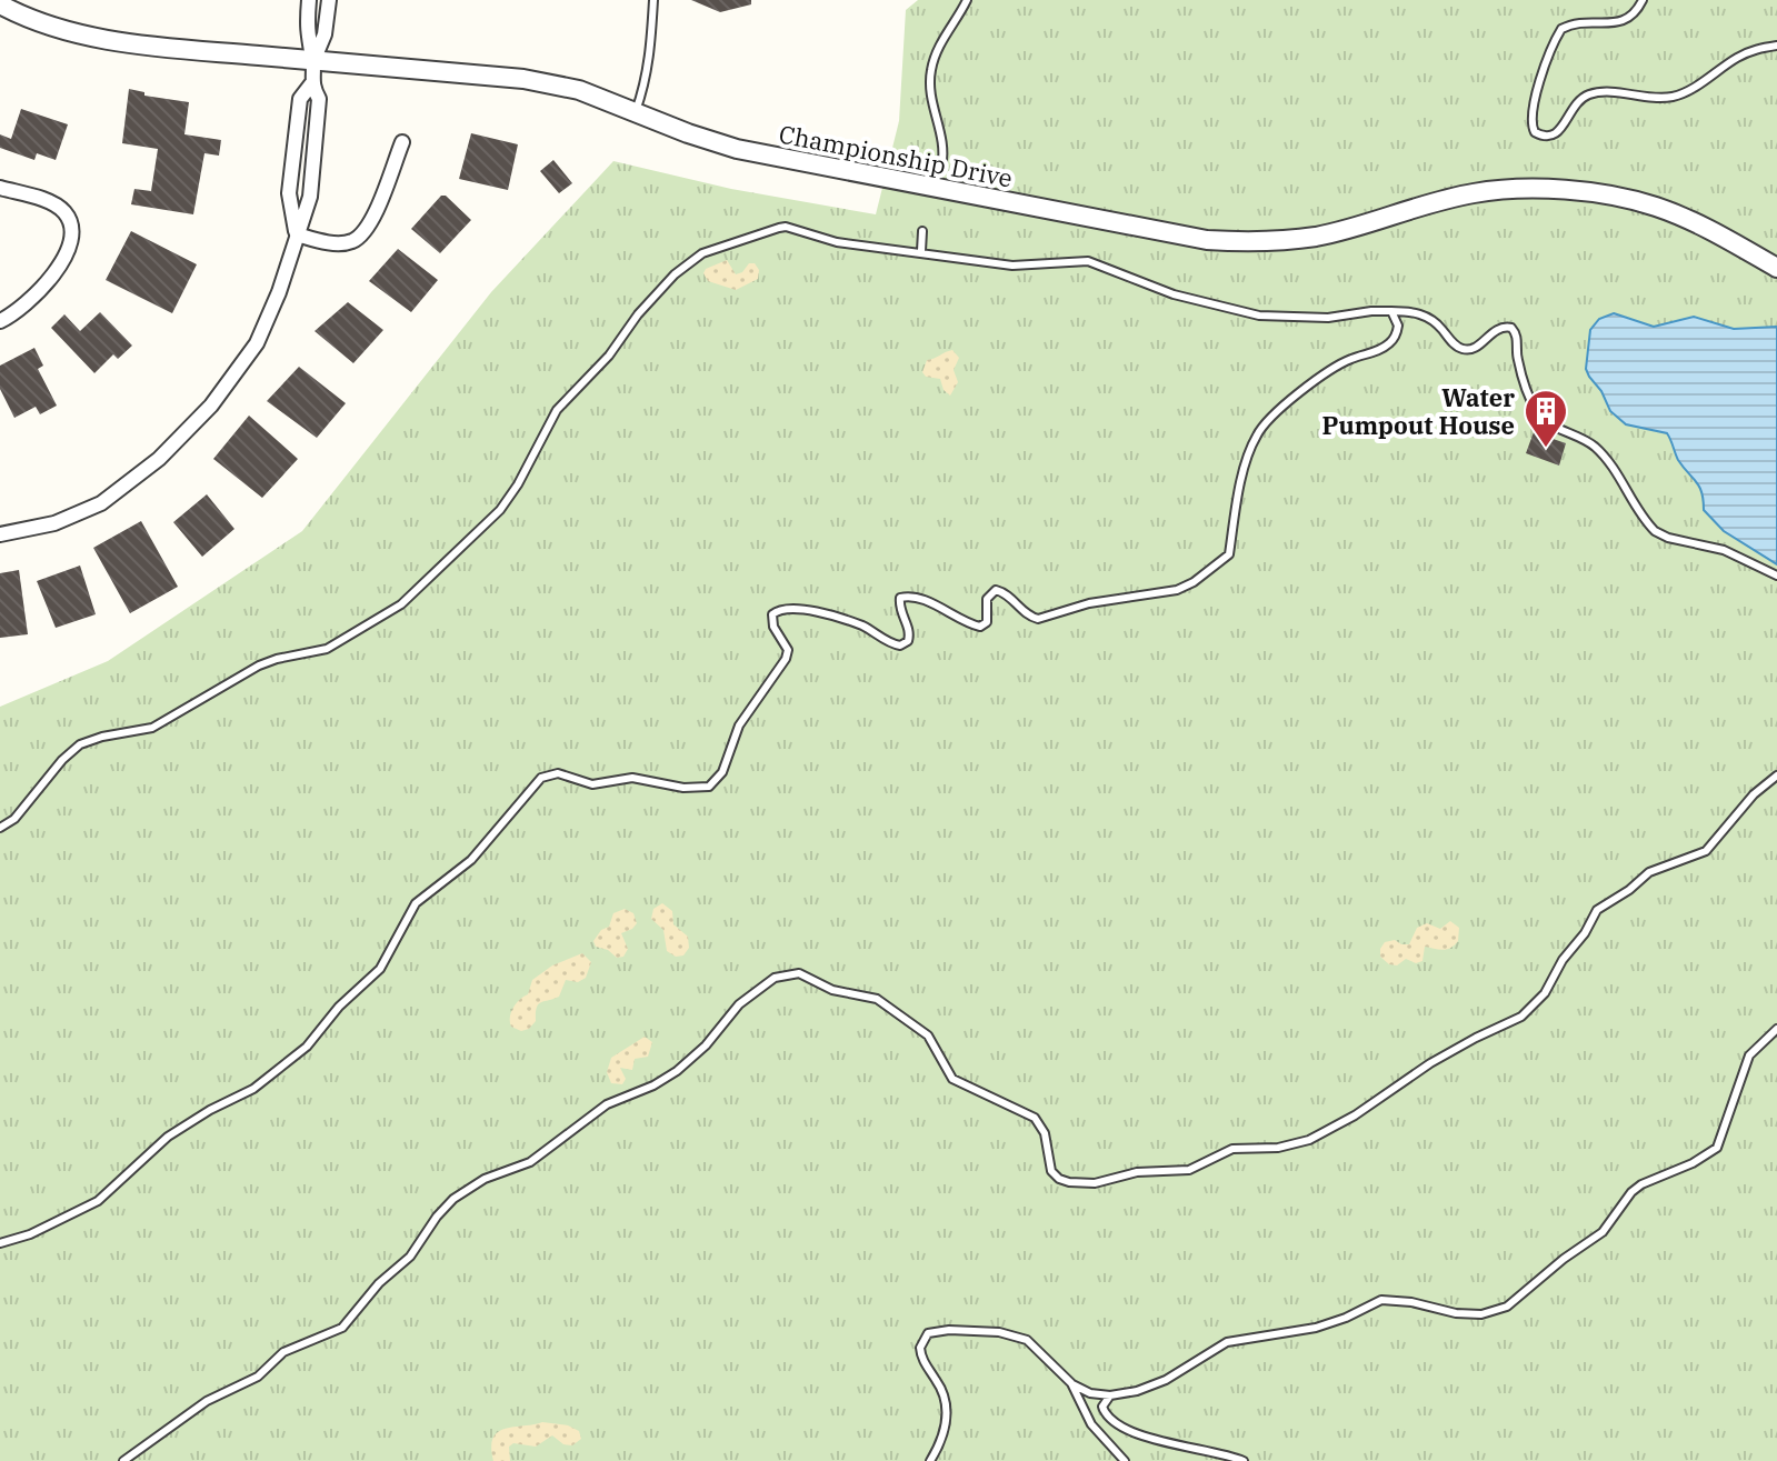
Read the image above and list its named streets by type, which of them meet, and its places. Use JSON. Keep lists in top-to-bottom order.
{
  "streets": {
    "street": ["Championship Drive"]
  },
  "places": {
    "building": ["Water Pumpout House"]
  }
}
